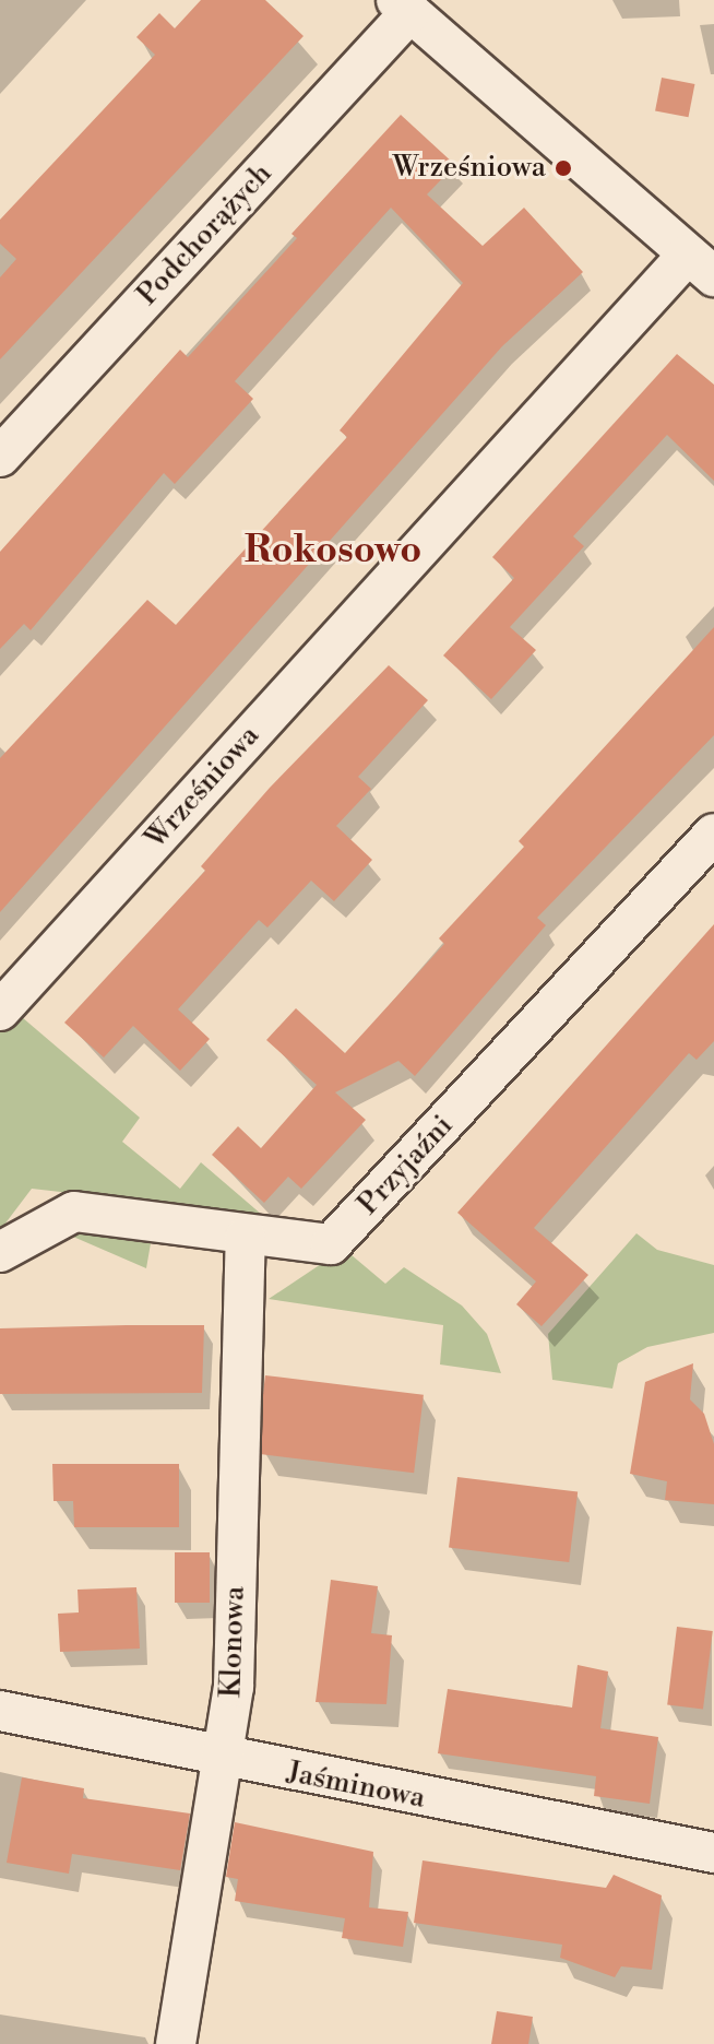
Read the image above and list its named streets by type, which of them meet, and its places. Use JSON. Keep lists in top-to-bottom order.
{
  "streets": {
    "street": [
      "Podchorążych",
      "Wrześniowa",
      "Przyjaźni",
      "Klonowa",
      "Jaśminowa"
    ]
  },
  "crossings": [
    ["Przyjaźni", "Klonowa"],
    ["Klonowa", "Jaśminowa"]
  ],
  "districts": ["Rokosowo"],
  "places": ["Wrześniowa"]
}
